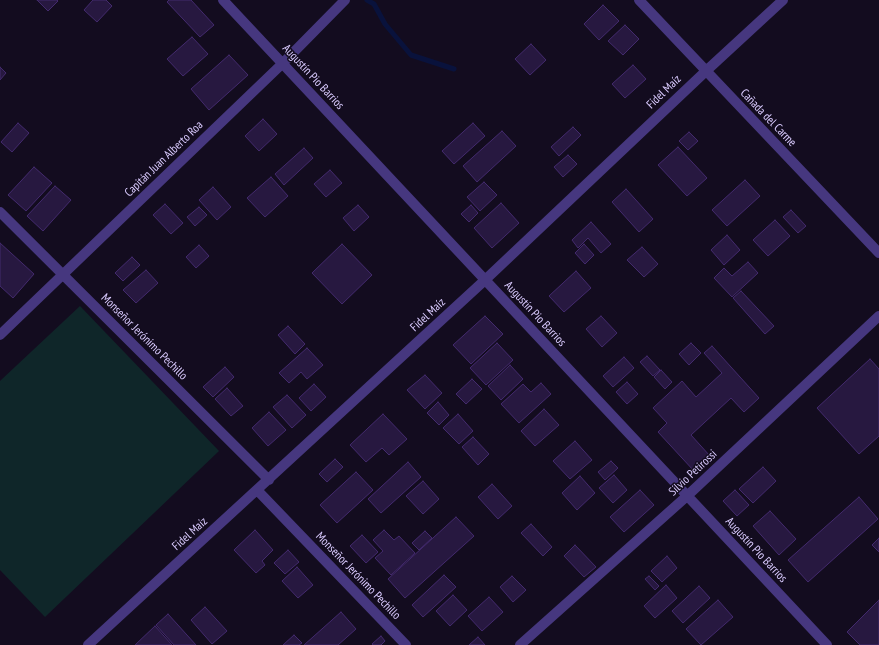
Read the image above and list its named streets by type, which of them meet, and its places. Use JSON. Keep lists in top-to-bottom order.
{
  "streets": {
    "street": [
      "Augustín Pio Barrios",
      "Fidel Maíz",
      "Cañada del Carme",
      "Capitán Juan Alberto Roa",
      "Monseñor Jerónimo Pechillo",
      "Silvio Petirossi"
    ]
  },
  "crossings": [
    ["Augustín Pio Barrios", "Fidel Maíz"],
    ["Augustín Pio Barrios", "Capitán Juan Alberto Roa"],
    ["Augustín Pio Barrios", "Silvio Petirossi"],
    ["Fidel Maíz", "Cañada del Carme"],
    ["Fidel Maíz", "Monseñor Jerónimo Pechillo"],
    ["Capitán Juan Alberto Roa", "Monseñor Jerónimo Pechillo"]
  ]
}
